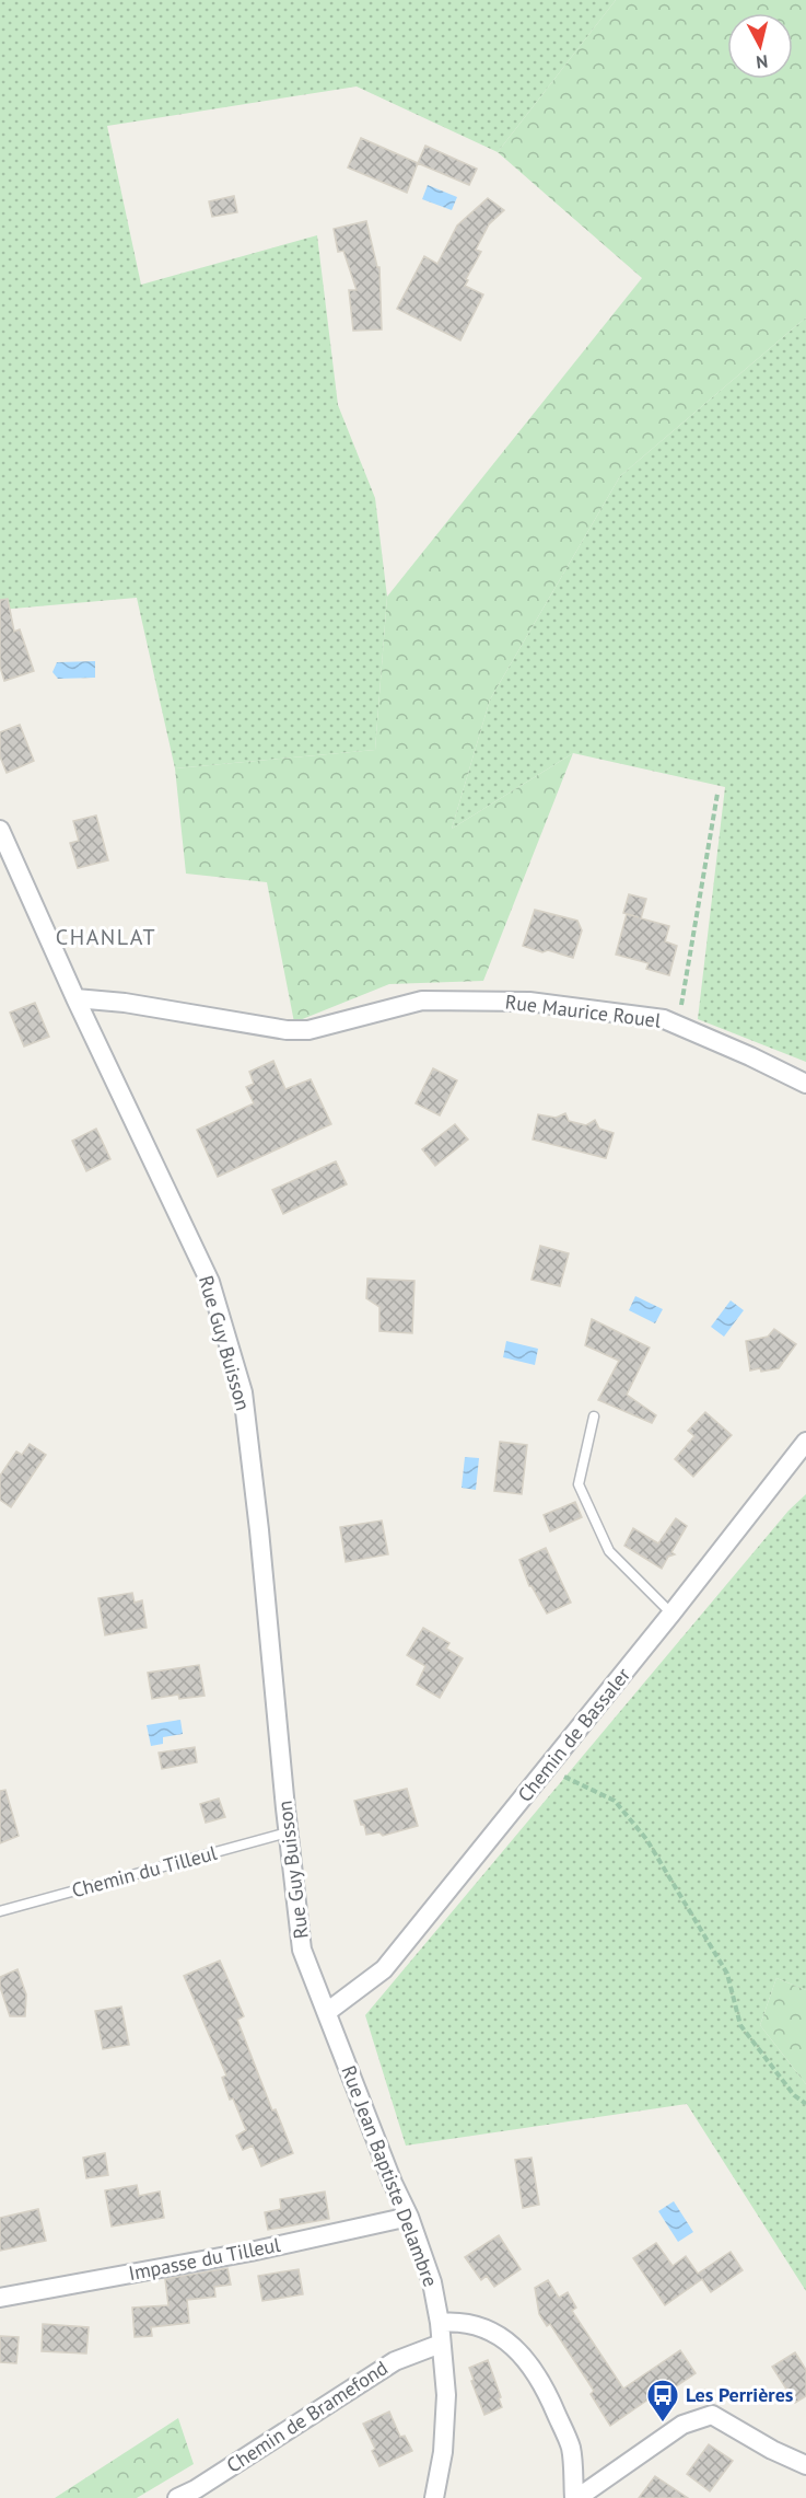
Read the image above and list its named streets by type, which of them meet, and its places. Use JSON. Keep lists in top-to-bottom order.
{
  "streets": {
    "street": [
      "Rue Maurice Rouel",
      "Rue Guy Buisson",
      "Chemin de Bassaler",
      "Rue Jean Baptiste Delambre",
      "Impasse du Tilleul",
      "Chemin de Bramefond"
    ],
    "lane": ["Chemin du Tilleul"]
  },
  "crossings": [
    ["Rue Maurice Rouel", "Rue Guy Buisson"],
    ["Rue Guy Buisson", "Chemin de Bassaler"],
    ["Rue Guy Buisson", "Chemin du Tilleul"],
    ["Rue Guy Buisson", "Rue Jean Baptiste Delambre"],
    ["Chemin de Bassaler", "Rue Jean Baptiste Delambre"],
    ["Rue Jean Baptiste Delambre", "Impasse du Tilleul"],
    ["Rue Jean Baptiste Delambre", "Chemin de Bramefond"]
  ],
  "districts": ["CHANLAT"],
  "places": {
    "bus stop": ["Les Perrières"]
  },
  "north": "bottom"
}
